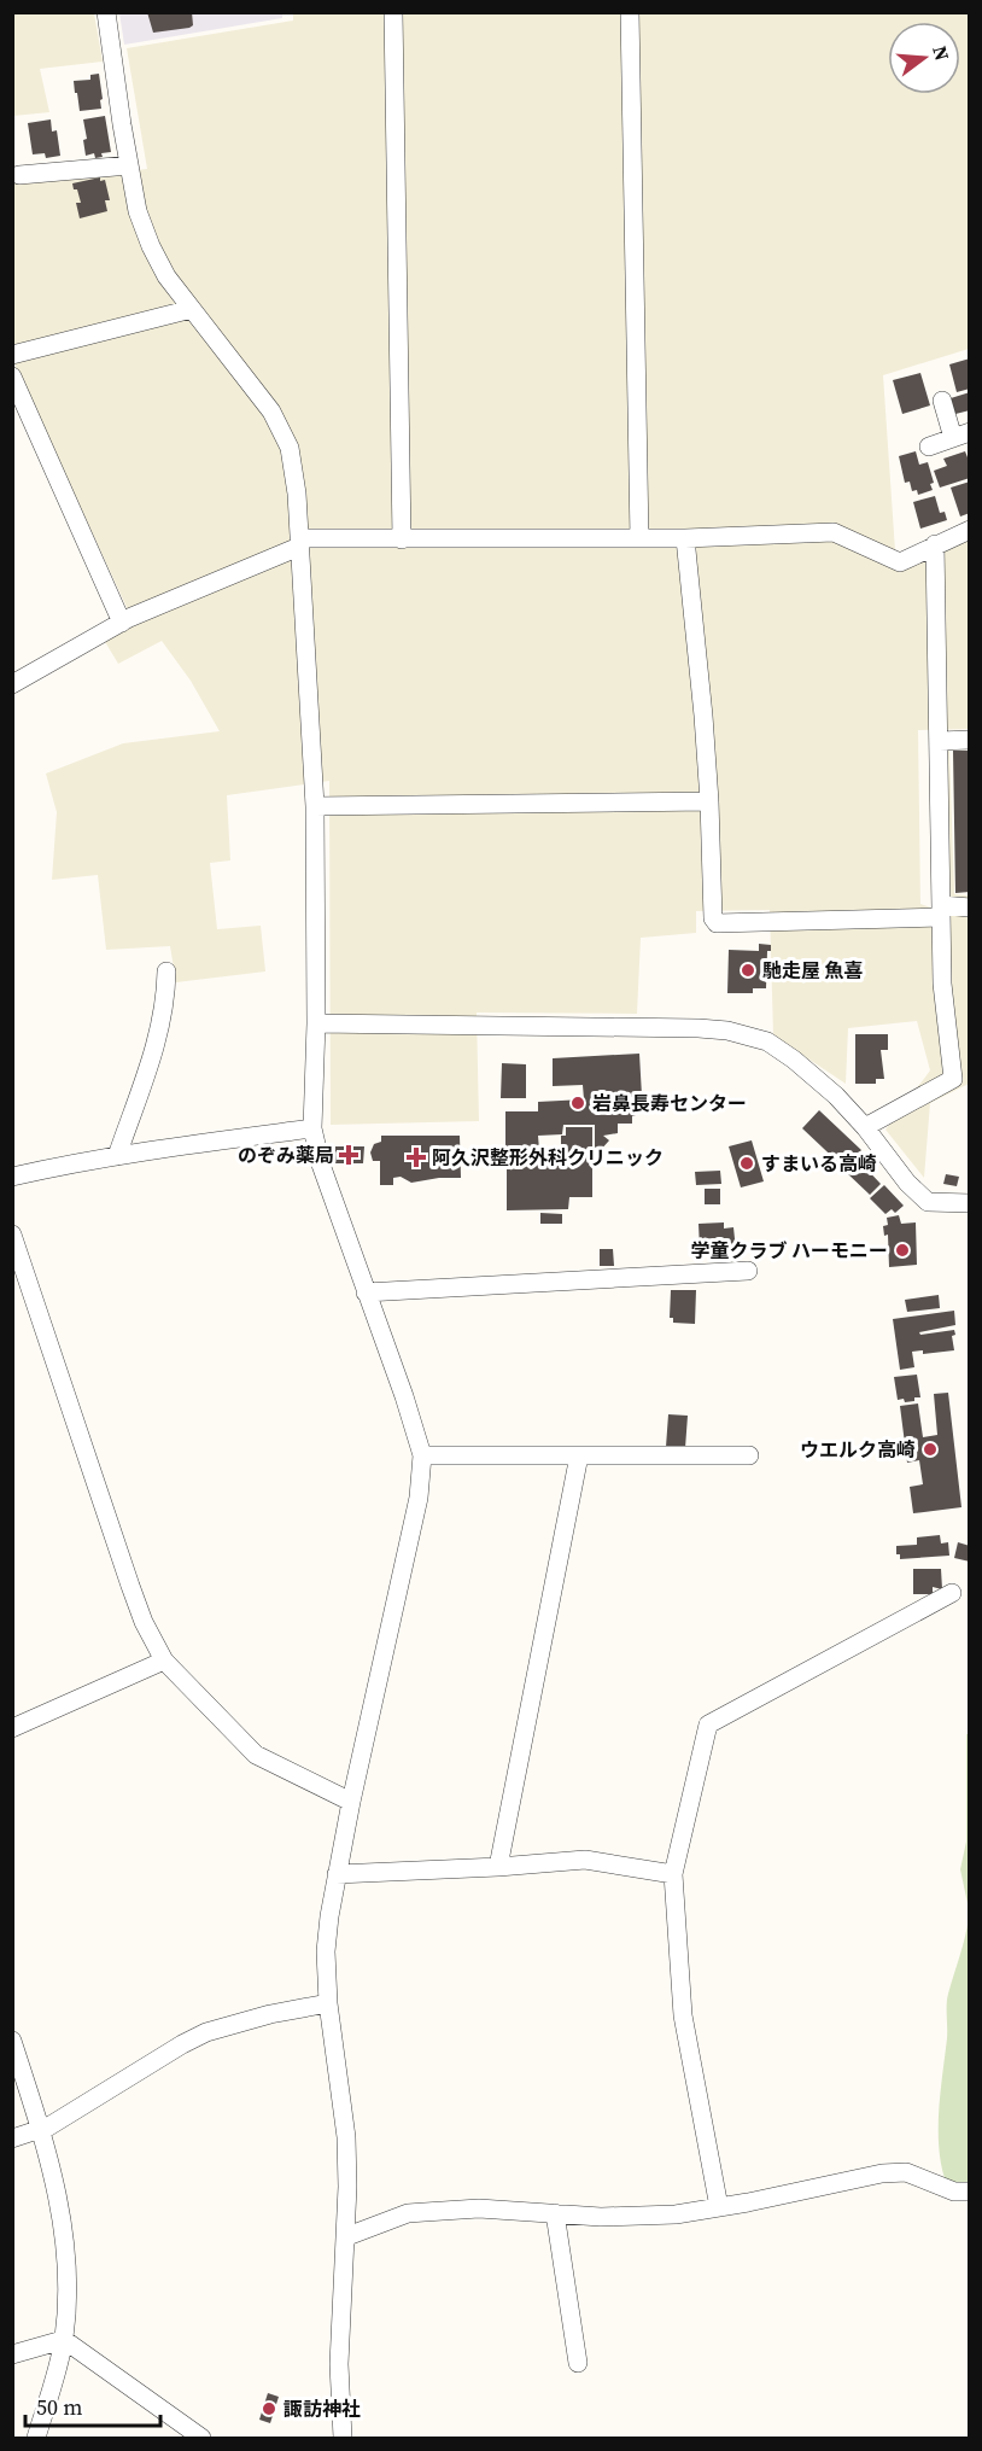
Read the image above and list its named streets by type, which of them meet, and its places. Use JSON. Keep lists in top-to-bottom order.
{
  "places": {
    "other": [
      "馳走屋 魚喜",
      "岩鼻長寿センター",
      "すまいる高崎",
      "学童クラブ ハーモニー",
      "ウエルク高崎",
      "諏訪神社"
    ],
    "health": ["のぞみ薬局", "阿久沢整形外科クリニック"]
  },
  "scale_bar": "50 m",
  "north": "right"
}
